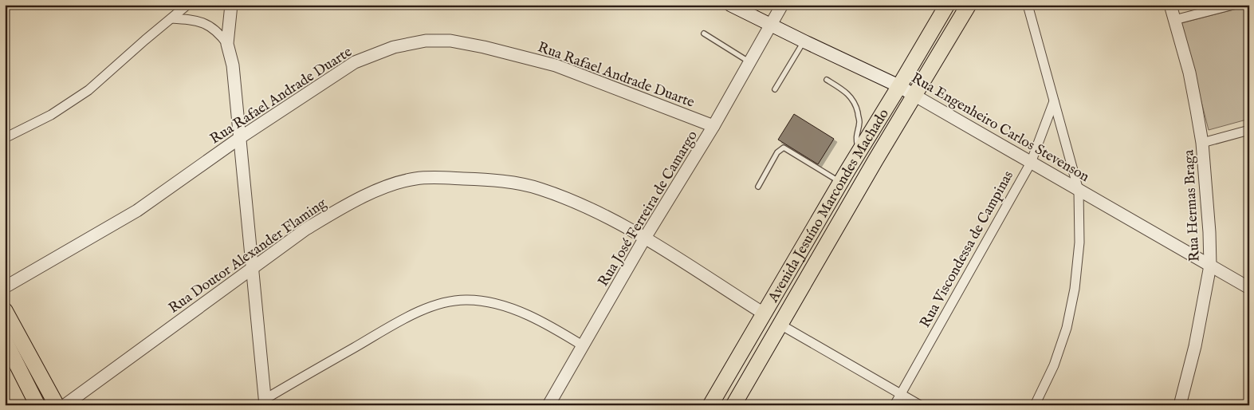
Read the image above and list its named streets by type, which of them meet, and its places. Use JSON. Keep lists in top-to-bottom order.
{
  "streets": {
    "main road": ["Rua Engenheiro Carlos Stevenson", "Avenida Jesuíno Marcondes Machado"],
    "street": [
      "Rua Rafael Andrade Duarte",
      "Rua Hermas Braga",
      "Rua José Ferreira de Camargo",
      "Rua Viscondessa de Campinas",
      "Rua Doutor Alexander Flaming"
    ]
  },
  "crossings": [
    ["Rua Rafael Andrade Duarte", "Rua José Ferreira de Camargo"],
    ["Rua Engenheiro Carlos Stevenson", "Avenida Jesuíno Marcondes Machado"],
    ["Rua Engenheiro Carlos Stevenson", "Rua Hermas Braga"],
    ["Rua Engenheiro Carlos Stevenson", "Rua José Ferreira de Camargo"],
    ["Rua Engenheiro Carlos Stevenson", "Rua Viscondessa de Campinas"],
    ["Avenida Jesuíno Marcondes Machado", "Rua Doutor Alexander Flaming"],
    ["Rua José Ferreira de Camargo", "Rua Doutor Alexander Flaming"]
  ]
}
